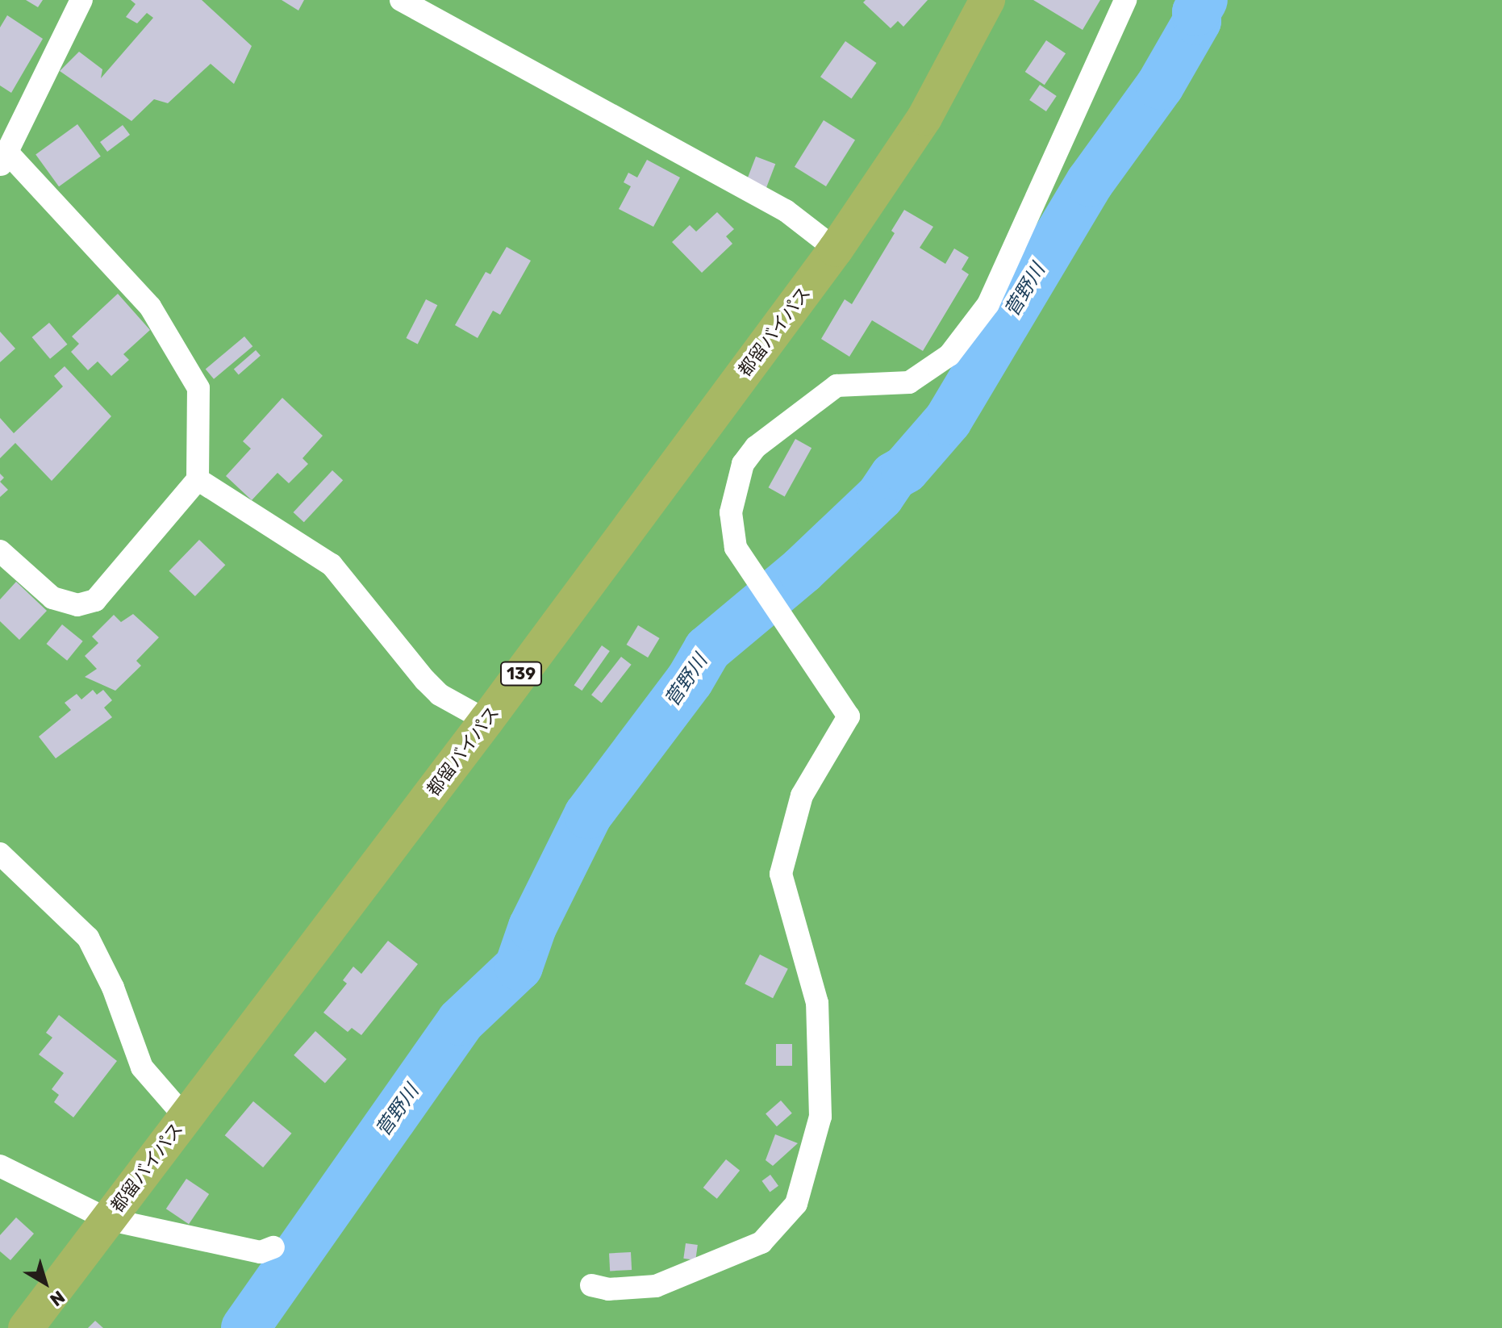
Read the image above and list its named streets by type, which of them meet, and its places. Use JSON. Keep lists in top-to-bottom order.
{
  "streets": {
    "highway": ["都留バイパス", "139"]
  },
  "water": ["菅野川"],
  "north": "bottom right"
}
